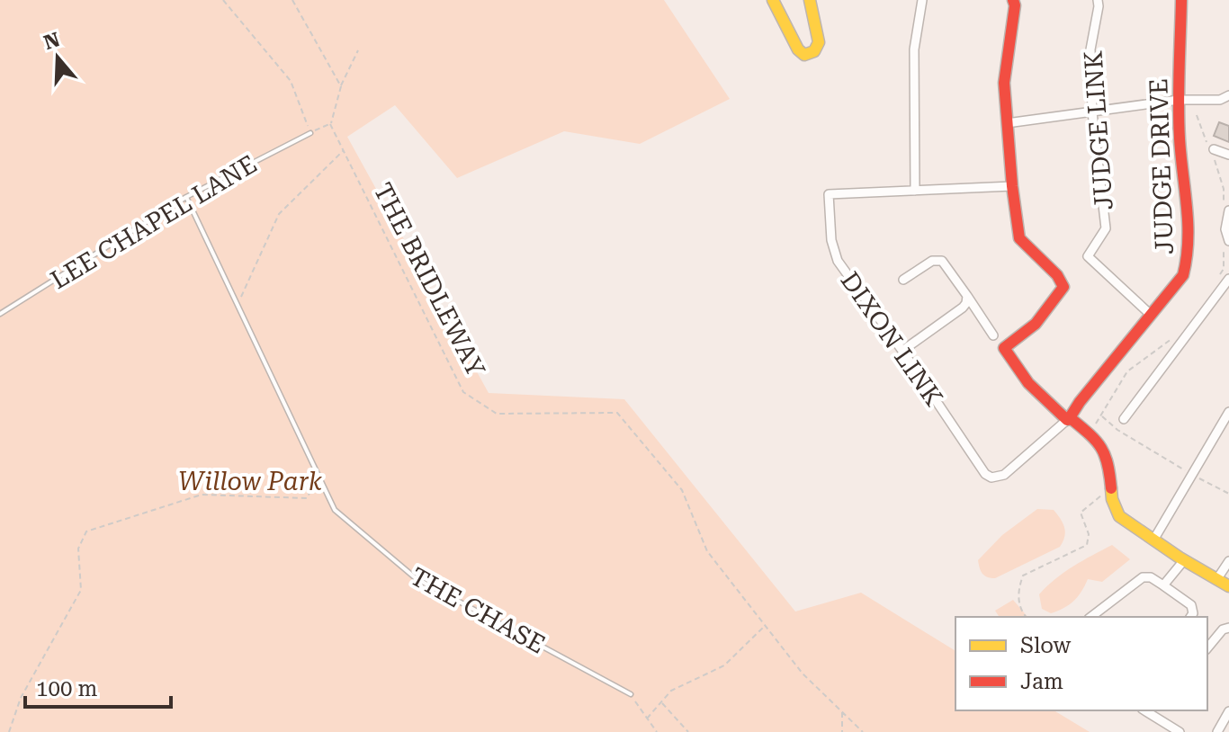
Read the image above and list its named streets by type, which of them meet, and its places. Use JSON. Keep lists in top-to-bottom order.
{
  "streets": {
    "street": ["JUDGE LINK", "JUDGE DRIVE", "DIXON LINK"],
    "lane": ["LEE CHAPEL LANE", "THE CHASE"],
    "path": ["THE BRIDLEWAY"]
  },
  "crossings": [
    ["JUDGE LINK", "JUDGE DRIVE"],
    ["JUDGE DRIVE", "DIXON LINK"],
    ["LEE CHAPEL LANE", "THE CHASE"]
  ],
  "parks": ["Willow Park"],
  "legend": ["Slow", "Jam"],
  "scale_bar": "100 m",
  "north": "top"
}
